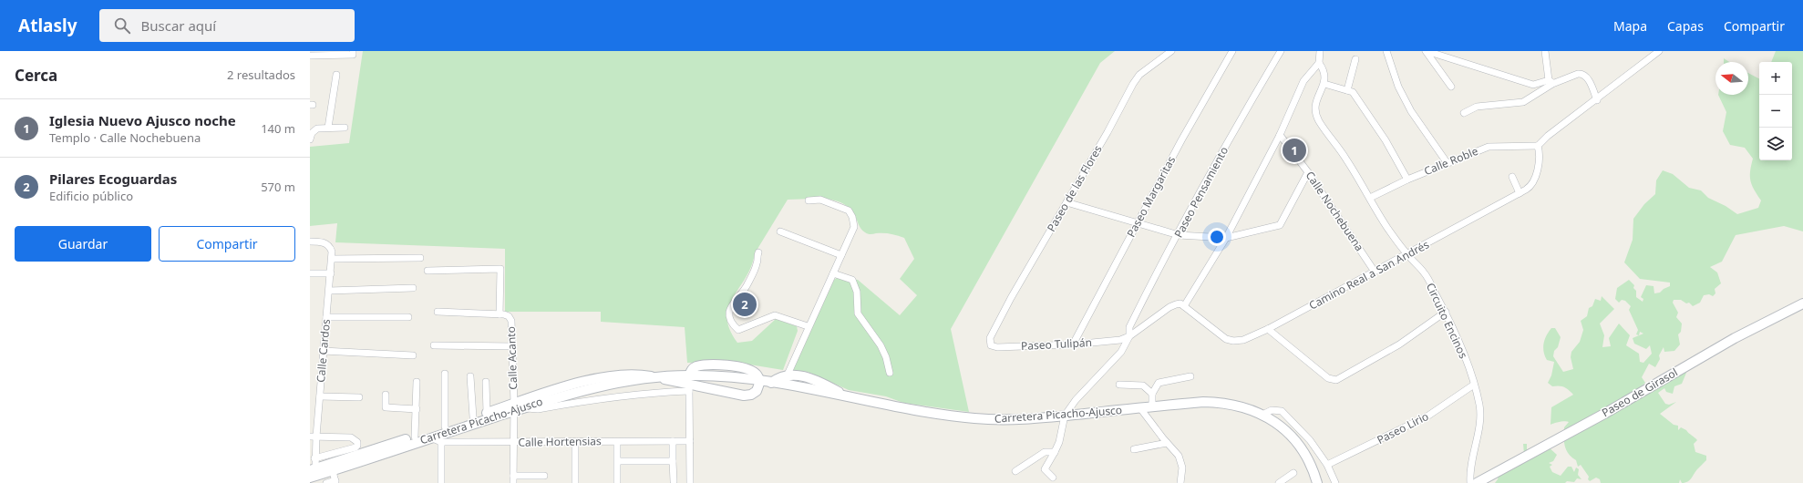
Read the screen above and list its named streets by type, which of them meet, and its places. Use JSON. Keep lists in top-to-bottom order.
{
  "streets": {
    "main road": ["Paseo de Girasol", "Carretera Picacho-Ajusco"],
    "street": [
      "Calle Roble",
      "Paseo de las Flores",
      "Paseo Pensamiento",
      "Paseo Margaritas",
      "Calle Nochebuena",
      "Camino Real a San Andrés",
      "Circuito Encinos",
      "Paseo Tulipán",
      "Calle Cardos",
      "Calle Acanto",
      "Paseo Lirio",
      "Calle Hortensias"
    ]
  },
  "crossings": [
    ["Calle Roble", "Camino Real a San Andrés"],
    ["Calle Roble", "Circuito Encinos"],
    ["Paseo de las Flores", "Paseo Tulipán"],
    ["Paseo Pensamiento", "Paseo Tulipán"],
    ["Paseo Margaritas", "Paseo Tulipán"],
    ["Calle Nochebuena", "Camino Real a San Andrés"],
    ["Camino Real a San Andrés", "Circuito Encinos"],
    ["Circuito Encinos", "Paseo Lirio"],
    ["Calle Cardos", "Carretera Picacho-Ajusco"],
    ["Calle Acanto", "Carretera Picacho-Ajusco"],
    ["Calle Acanto", "Calle Hortensias"],
    ["Carretera Picacho-Ajusco", "Calle Hortensias"]
  ],
  "north": "left",
  "page": {
    "header": "Atlasly",
    "search": "Buscar aquí",
    "nav": ["Mapa", "Capas", "Compartir"],
    "heading": ["Cerca", "2 resultados"],
    "map_buttons": ["+", "−"],
    "list": [
      {
        "mark": "1",
        "name": "Iglesia Nuevo Ajusco noche",
        "note": "Templo · Calle Nochebuena",
        "value": "140 m"
      },
      {
        "mark": "2",
        "name": "Pilares Ecoguardas",
        "note": "Edificio público",
        "value": "570 m"
      }
    ],
    "pins": ["1", "2"],
    "buttons": ["Guardar", "Compartir"]
  }
}
